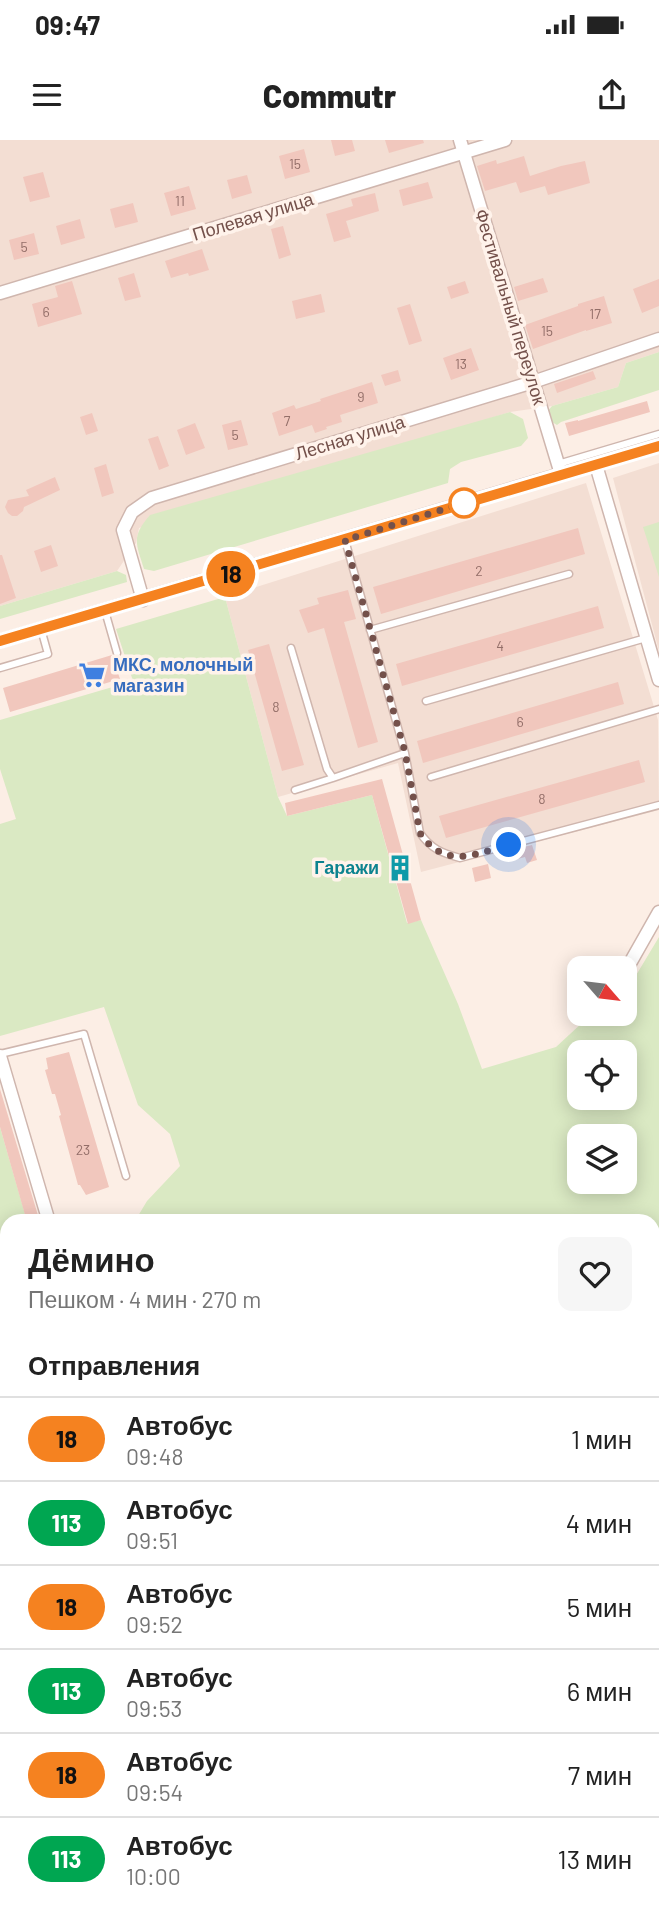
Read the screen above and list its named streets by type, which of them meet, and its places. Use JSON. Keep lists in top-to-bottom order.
{
  "streets": {
    "street": ["Полевая улица", "Фестивальный переулок", "Лесная улица"]
  },
  "crossings": [
    ["Полевая улица", "Фестивальный переулок"],
    ["Фестивальный переулок", "Лесная улица"]
  ],
  "places": {
    "supermarket": ["МКС, молочный магазин"],
    "building": ["Гаражи"]
  },
  "lines": ["bus line 18"],
  "house_numbers": [
    "15",
    "11",
    "5",
    "6",
    "17",
    "15",
    "13",
    "9",
    "7",
    "5",
    "2",
    "4",
    "8",
    "6",
    "8",
    "23"
  ],
  "north": "bottom right",
  "page": {
    "status": "09:47",
    "header": "Commutr",
    "on_map": "18",
    "heading": [
      ["Дёмино", "Пешком · 4 мин · 270 m"],
      "Отправления"
    ],
    "list": [
      {
        "mark": "18",
        "name": "Автобус",
        "note": "09:48",
        "value": "1 мин"
      },
      {
        "mark": "113",
        "name": "Автобус",
        "note": "09:51",
        "value": "4 мин"
      },
      {
        "mark": "18",
        "name": "Автобус",
        "note": "09:52",
        "value": "5 мин"
      },
      {
        "mark": "113",
        "name": "Автобус",
        "note": "09:53",
        "value": "6 мин"
      },
      {
        "mark": "18",
        "name": "Автобус",
        "note": "09:54",
        "value": "7 мин"
      },
      {
        "mark": "113",
        "name": "Автобус",
        "note": "10:00",
        "value": "13 мин"
      }
    ]
  }
}
